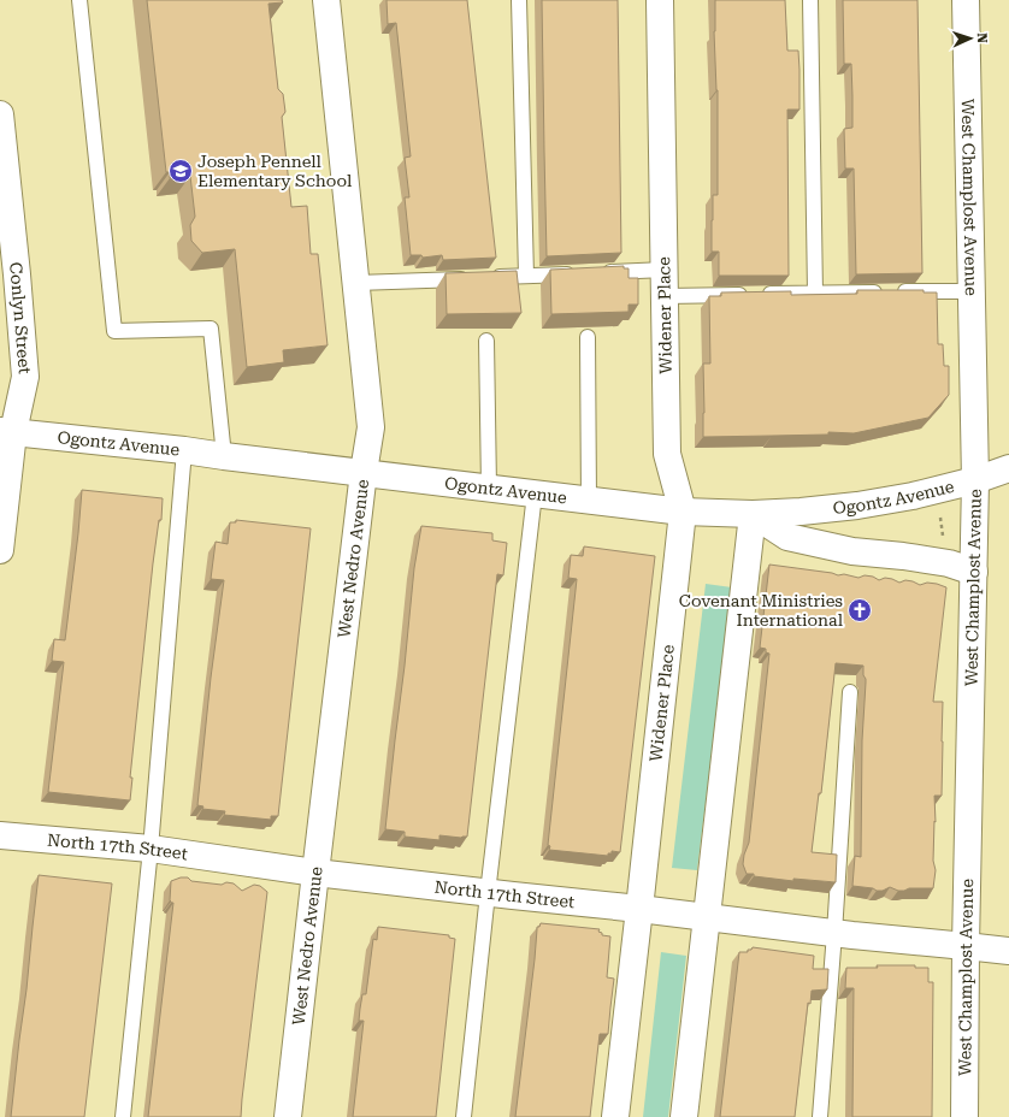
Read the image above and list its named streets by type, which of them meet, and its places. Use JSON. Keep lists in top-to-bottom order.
{
  "streets": {
    "street": [
      "West Champlost Avenue",
      "Widener Place",
      "Conlyn Street",
      "Ogontz Avenue",
      "West Nedro Avenue",
      "North 17th Street"
    ]
  },
  "crossings": [
    ["West Champlost Avenue", "Ogontz Avenue"],
    ["West Champlost Avenue", "North 17th Street"],
    ["Widener Place", "Ogontz Avenue"],
    ["Widener Place", "North 17th Street"],
    ["Conlyn Street", "Ogontz Avenue"],
    ["Ogontz Avenue", "West Nedro Avenue"],
    ["West Nedro Avenue", "North 17th Street"]
  ],
  "places": {
    "school or university": ["Joseph Pennell Elementary School"],
    "church": ["Covenant Ministries International"]
  },
  "north": "right"
}
